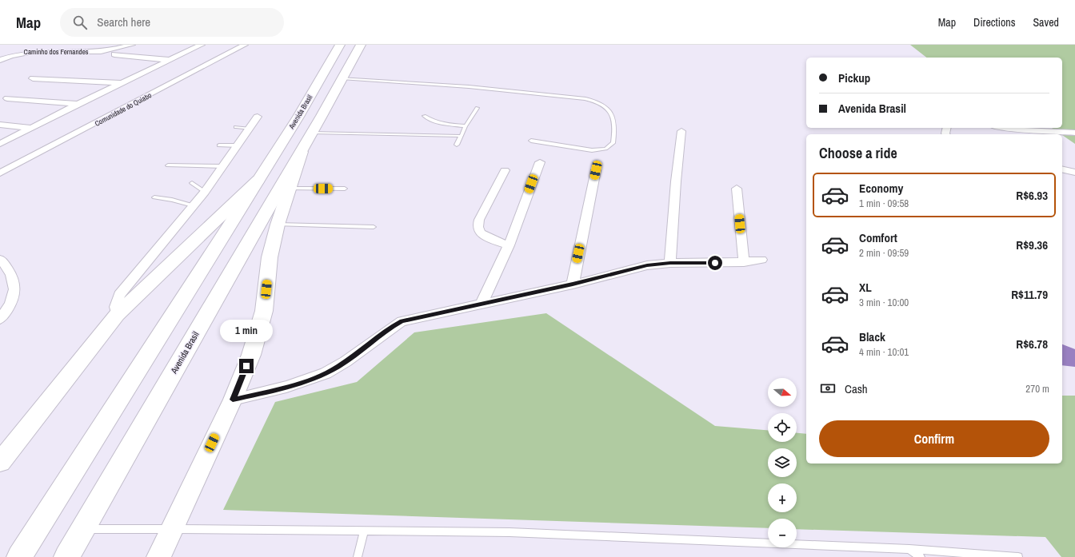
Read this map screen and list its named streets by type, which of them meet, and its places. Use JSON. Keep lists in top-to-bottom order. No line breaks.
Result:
{"streets":{"highway":["Avenida Brasil"],"street":["Caminho dos Fernandes","Comunidade do Quiabo"]},"north":"right","page":{"header":"Map","search":"Search here","nav":["Map","Directions","Saved"],"banner":["Pickup","Avenida Brasil"],"heading":"Choose a ride","list":[{"name":"Economy","note":"1 min · 09:58","value":"R$6.93"},{"name":"Comfort","note":"2 min · 09:59","value":"R$9.36"},{"name":"XL","note":"3 min · 10:00","value":"R$11.79"},{"name":"Black","note":"4 min · 10:01","value":"R$6.78"}],"bubble":"1 min","pay":["Cash","270 m"],"map_buttons":["+","−"],"buttons":"Confirm"}}
